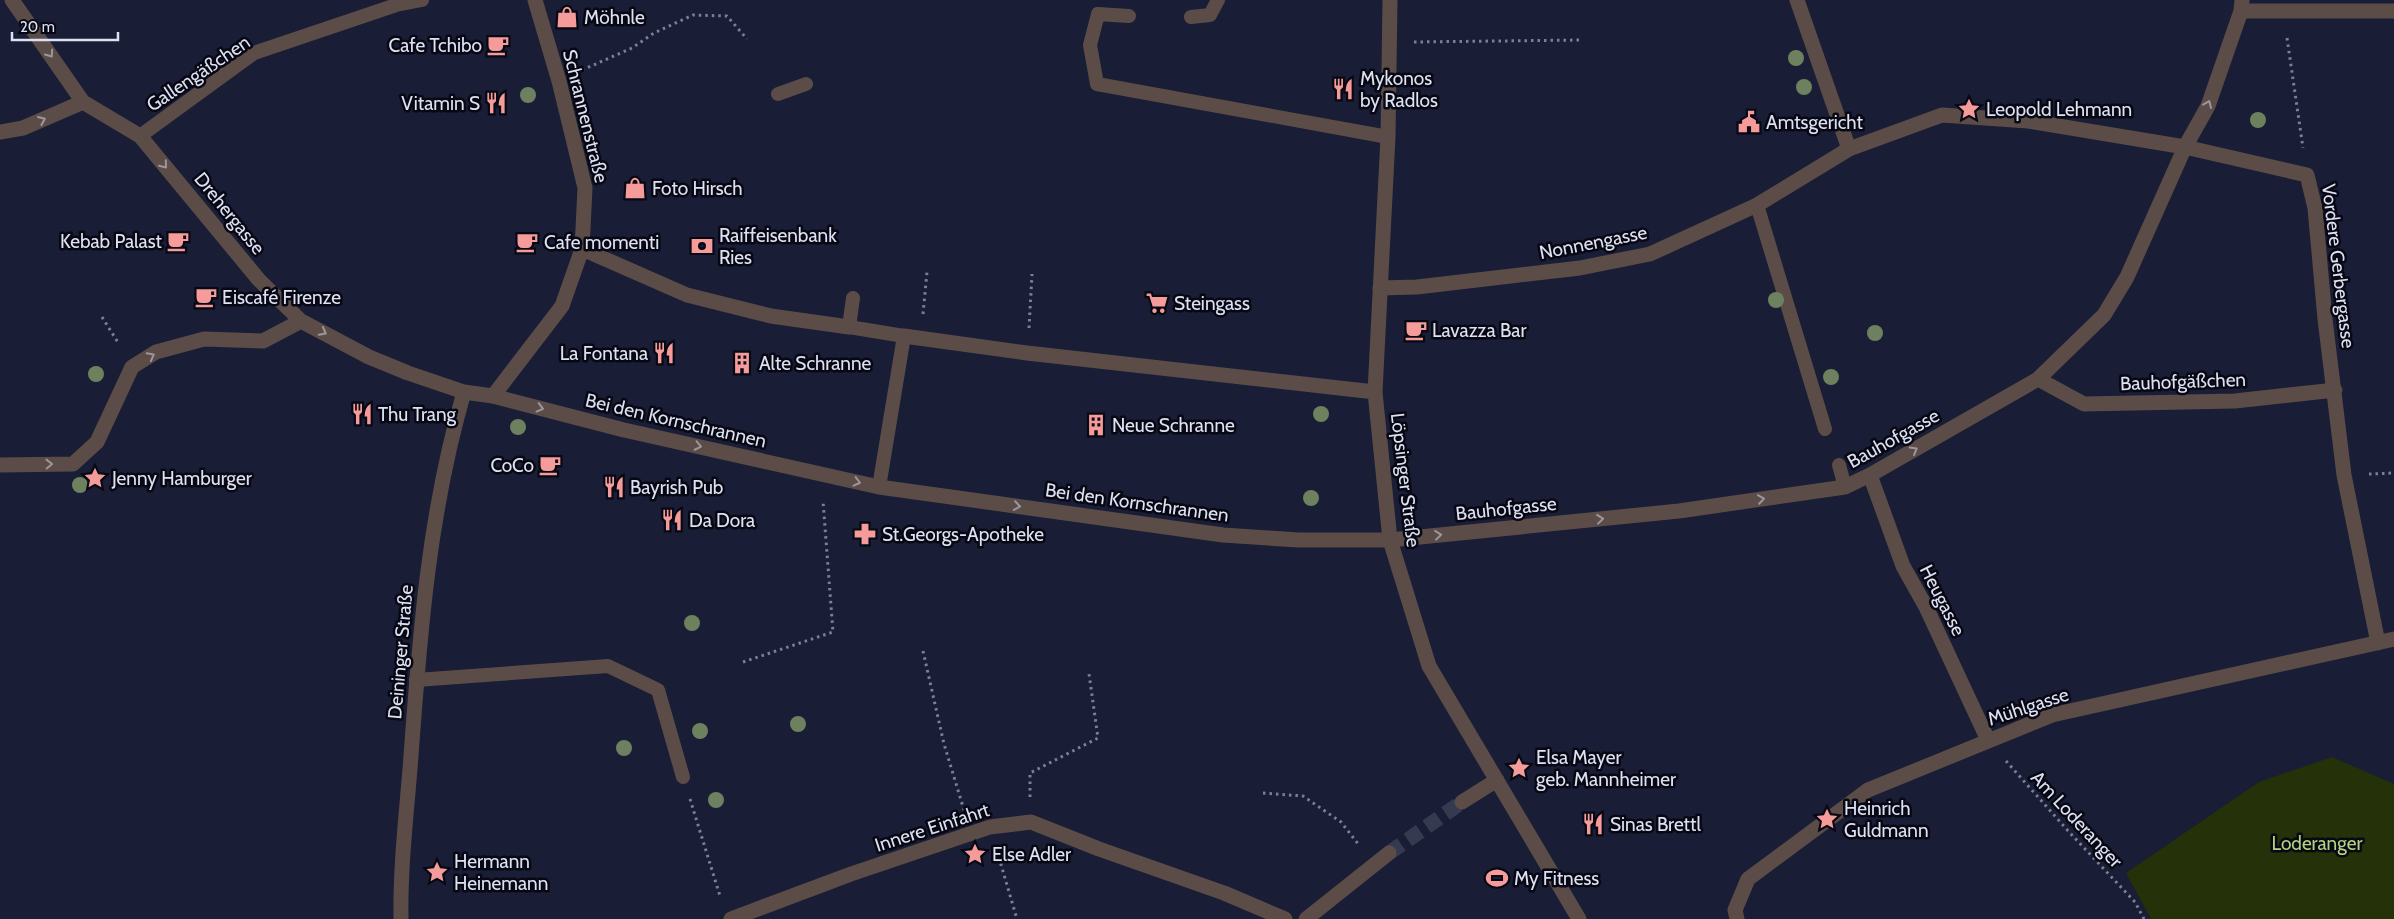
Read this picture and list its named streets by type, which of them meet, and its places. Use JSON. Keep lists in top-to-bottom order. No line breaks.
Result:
{"streets":{"street":["Schrannenstraße","Drehergasse","Nonnengasse","Vordere Gerbergasse","Bauhofgäßchen","Bei den Kornschrannen","Bauhofgasse","Löpsinger Straße","Heugasse","Deininger Straße","Mühlgasse","Innere Einfahrt"],"lane":["Gallengäßchen"],"path":["Am Loderanger"]},"crossings":[["Gallengäßchen","Drehergasse"],["Schrannenstraße","Bei den Kornschrannen"],["Drehergasse","Bei den Kornschrannen"],["Drehergasse","Deininger Straße"],["Nonnengasse","Vordere Gerbergasse"],["Nonnengasse","Löpsinger Straße"],["Vordere Gerbergasse","Bauhofgäßchen"],["Vordere Gerbergasse","Bauhofgasse"],["Vordere Gerbergasse","Mühlgasse"],["Bauhofgäßchen","Bauhofgasse"],["Bei den Kornschrannen","Bauhofgasse"],["Bei den Kornschrannen","Löpsinger Straße"],["Bei den Kornschrannen","Deininger Straße"],["Bauhofgasse","Löpsinger Straße"],["Bauhofgasse","Heugasse"],["Heugasse","Mühlgasse"],["Heugasse","Am Loderanger"],["Mühlgasse","Am Loderanger"]],"one_way":["Drehergasse","Bei den Kornschrannen","Bauhofgasse"],"parks":["Loderanger"],"places":{"shop":["Möhnle","Foto Hirsch"],"cafe":["Cafe Tchibo","Kebab Palast","Cafe momenti","Eiscafé Firenze","Lavazza Bar","CoCo"],"restaurant":["Mykonos by Radlos","Vitamin S","La Fontana","Thu Trang","Bayrish Pub","Da Dora","Sinas Brettl"],"place":["Leopold Lehmann","Jenny Hamburger","Elsa Mayer geb. Mannheimer","Heinrich Guldmann","Else Adler","Hermann Heinemann"],"public building":["Amtsgericht"],"bank":["Raiffeisenbank Ries"],"supermarket":["Steingass"],"building":["Alte Schranne","Neue Schranne"],"pharmacy":["St.Georgs-Apotheke"],"sports":["My Fitness"]},"scale_bar":"20 m"}
